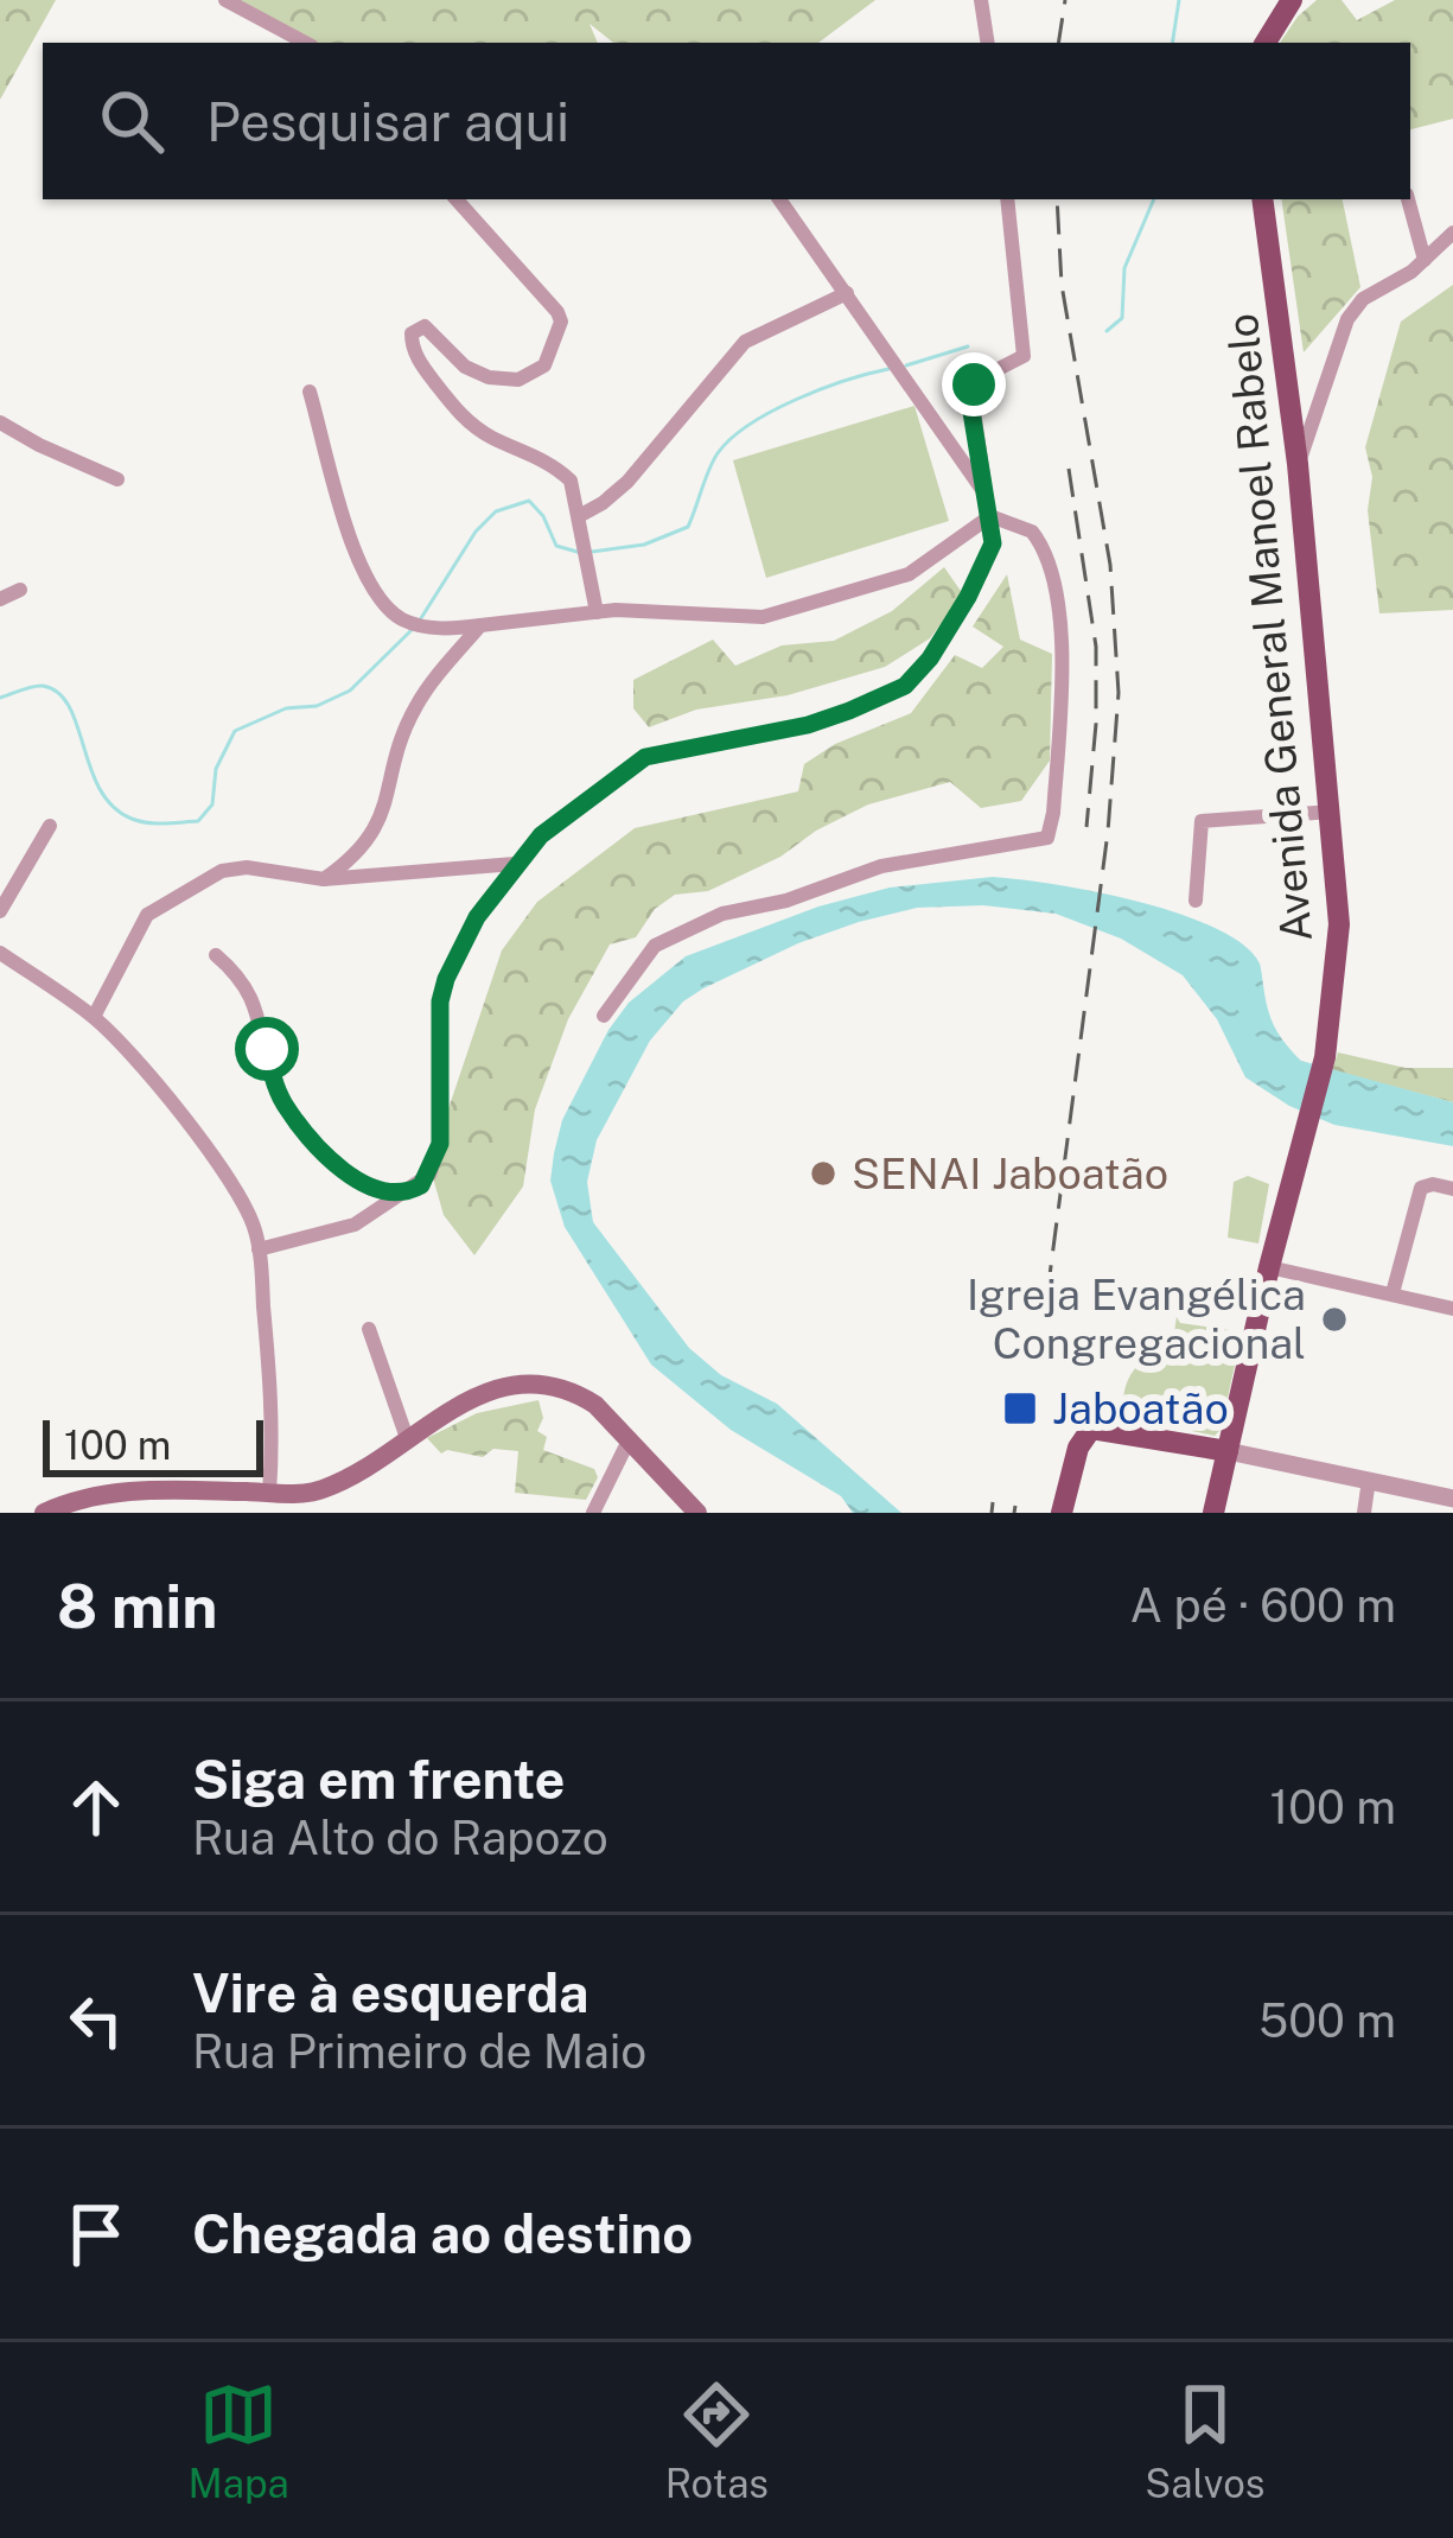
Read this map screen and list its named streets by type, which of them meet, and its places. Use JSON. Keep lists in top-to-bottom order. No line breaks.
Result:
{"streets":{"main road":["Avenida General Manoel Rabelo"]},"places":{"other":["SENAI Jaboatão","Igreja Evangélica Congregacional"],"transit":["Jaboatão"]},"scale_bar":"100 m","page":{"search":"Pesquisar aqui","scale":"100 m","heading":["8 min","A pé · 600 m"],"list":[["Siga em frente","Rua Alto do Rapozo","100 m"],["Vire à esquerda","Rua Primeiro de Maio","500 m"],"Chegada ao destino"],"nav":["Mapa","Rotas","Salvos"]}}
